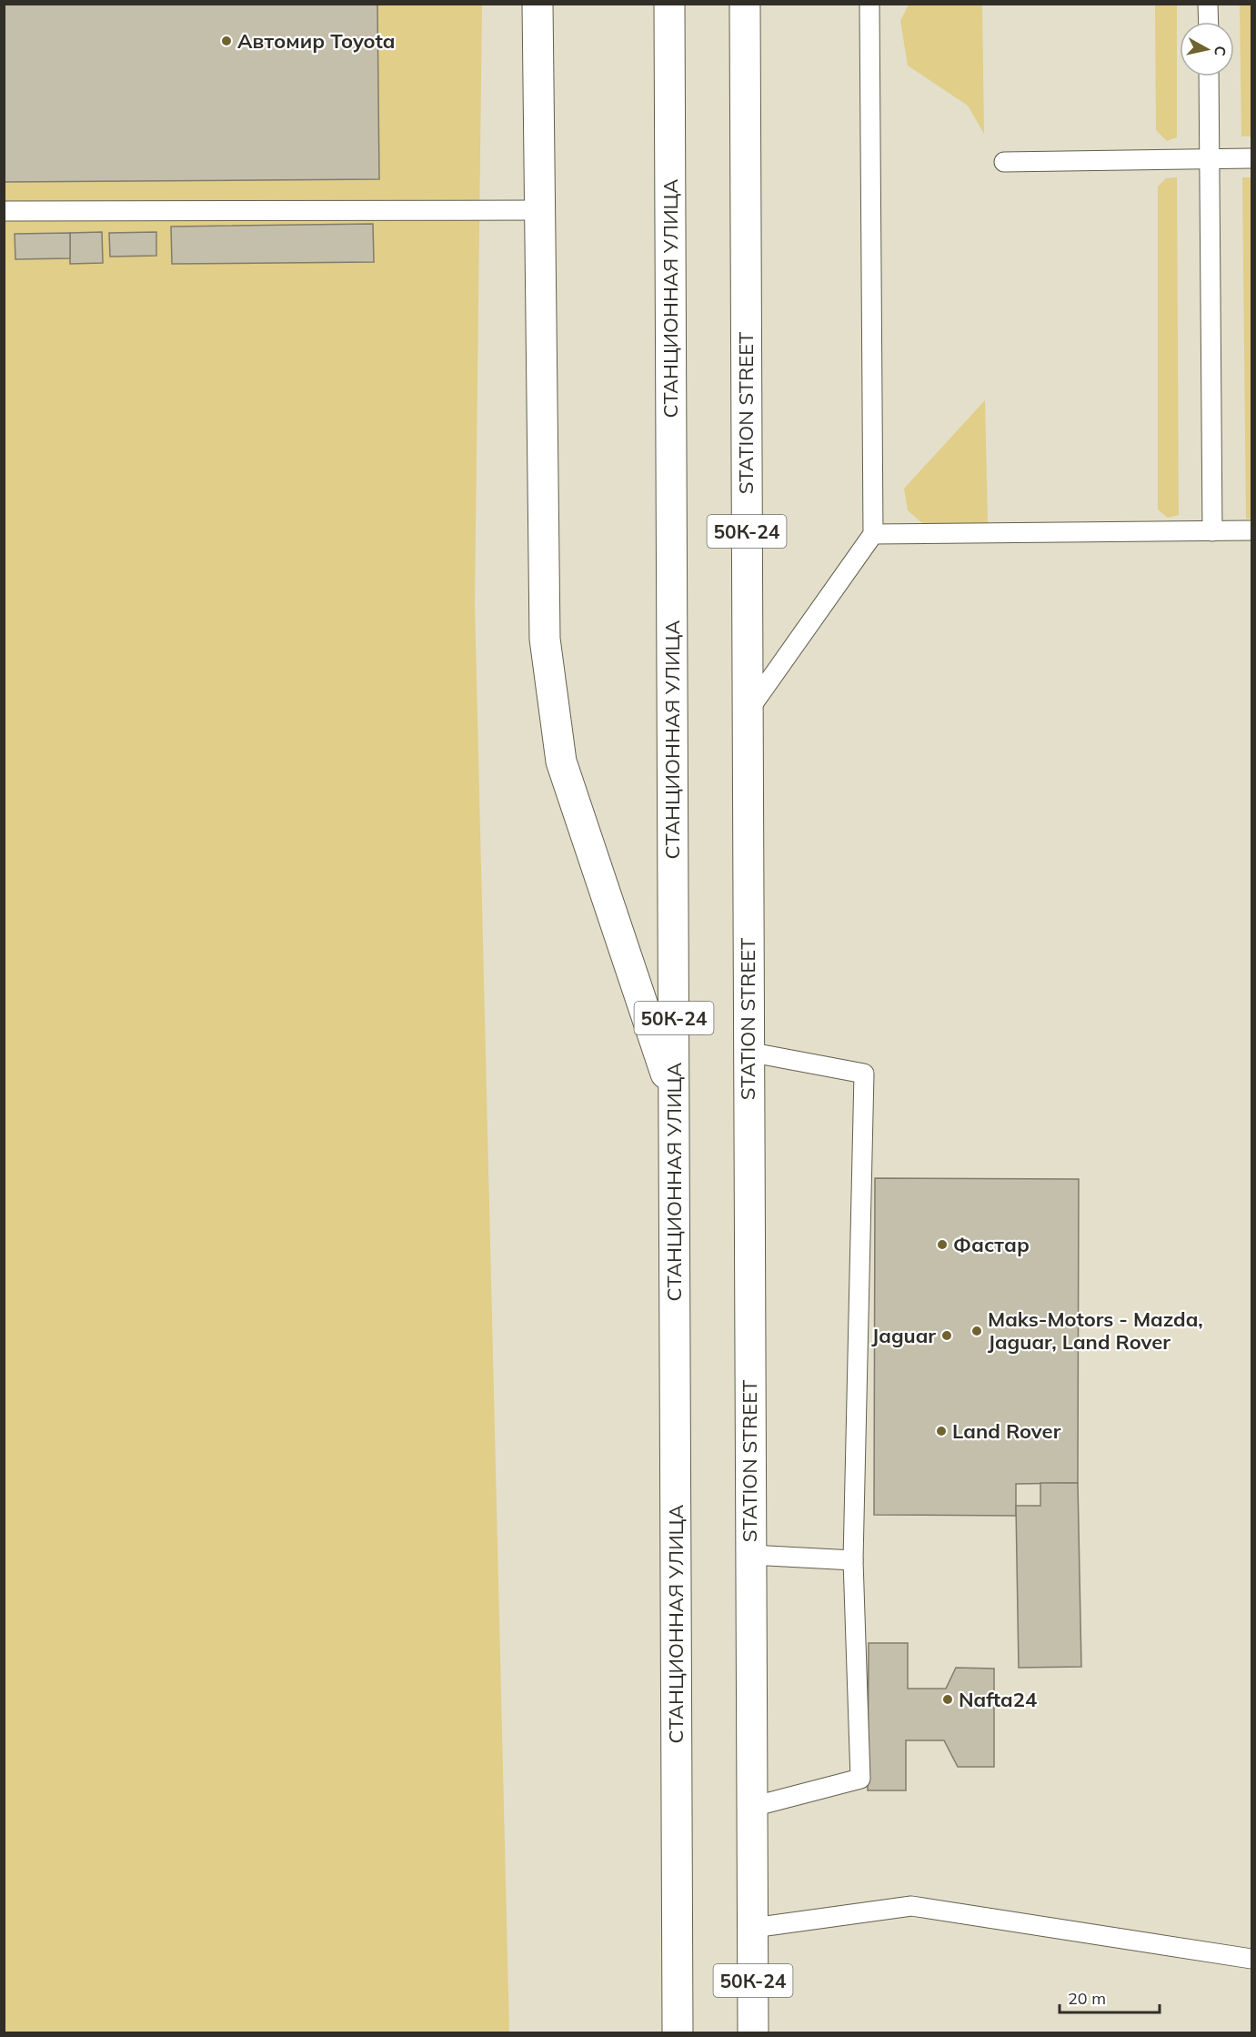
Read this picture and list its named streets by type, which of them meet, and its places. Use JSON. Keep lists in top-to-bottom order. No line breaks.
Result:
{"streets":{"main road":["СТАНЦИОННАЯ УЛИЦА","STATION STREET","50К-24"]},"places":["Автомир Toyota","Фастар","Maks-Motors - Mazda, Jaguar, Land Rover","Jaguar","Land Rover","Nafta24"],"scale_bar":"20 m","north":"right"}
